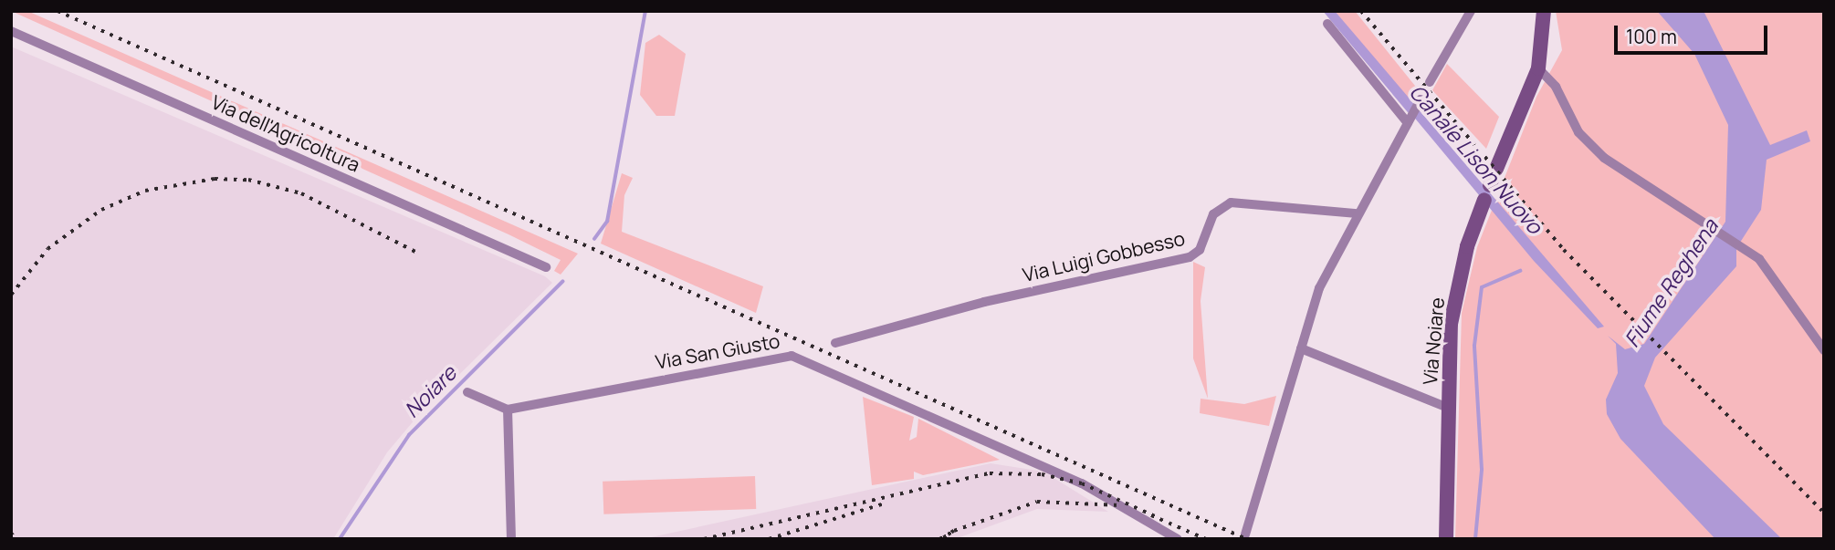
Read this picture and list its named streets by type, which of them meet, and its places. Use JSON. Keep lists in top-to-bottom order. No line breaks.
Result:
{"streets":{"street":["Via dell'Agricoltura","Via Luigi Gobbesso","Via Noiare","Via San Giusto"]},"water":["Canale Lison Nuovo","Fiume Reghena","Noiare"],"scale_bar":"100 m"}
